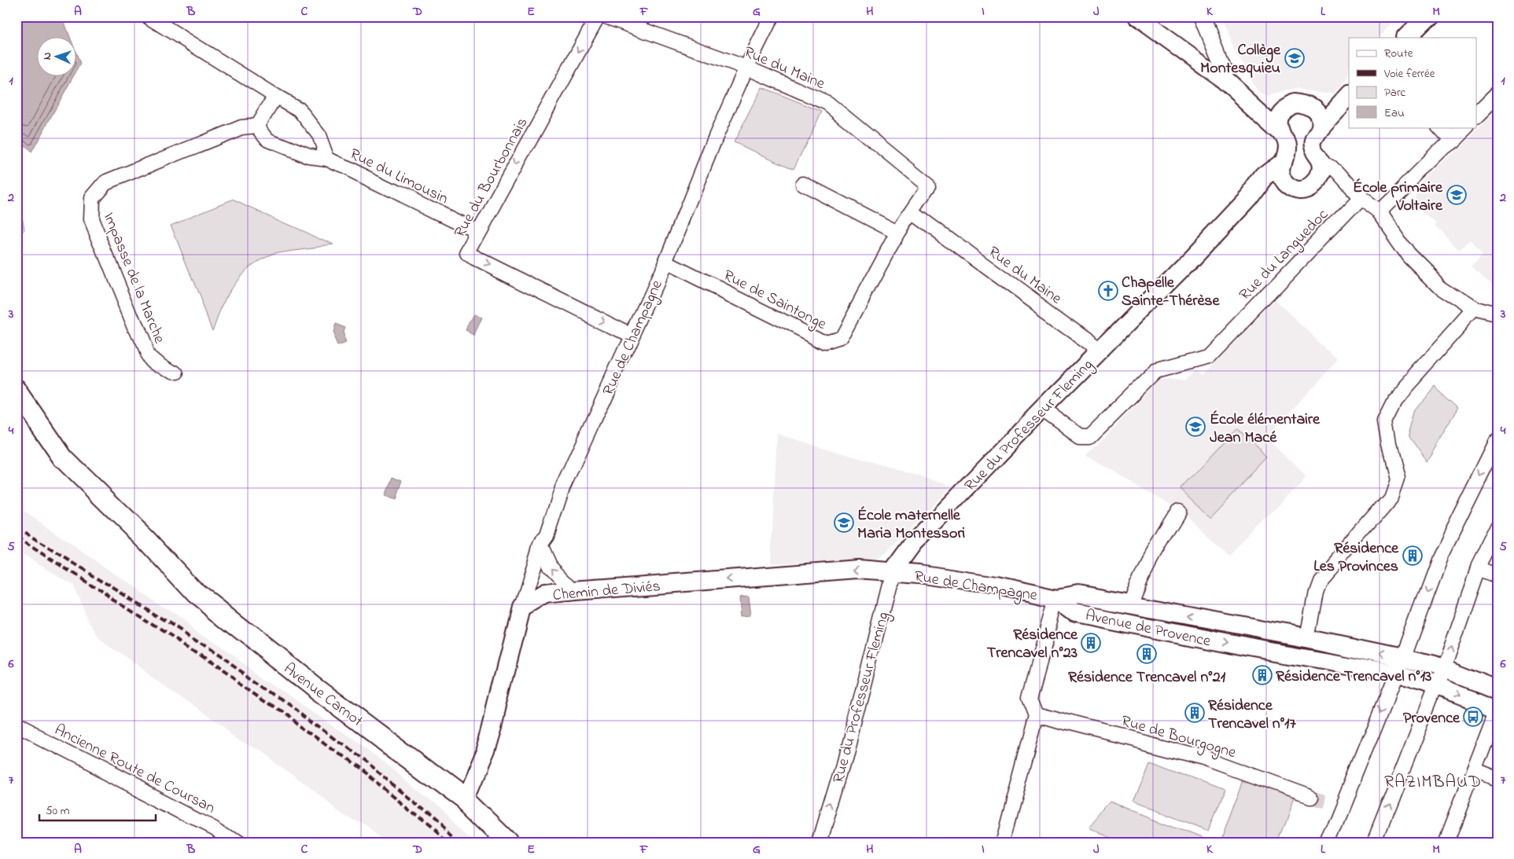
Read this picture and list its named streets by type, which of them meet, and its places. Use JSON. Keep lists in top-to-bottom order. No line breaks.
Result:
{"streets":{"main road":["Avenue Carnot"],"street":["Rue du Maine","Rue du Limousin","Rue du Bourbonnais","Rue du Languedoc","Impasse de la Marche","Rue de Saintonge","Rue de Champagne","Rue du Professeur Fleming","Chemin de Diviés","Avenue de Provence","Rue de Bourgogne","Ancienne Route de Coursan"]},"crossings":[["Rue du Maine","Rue de Saintonge"],["Rue du Maine","Rue de Champagne"],["Rue du Maine","Rue du Professeur Fleming"],["Rue du Limousin","Rue du Bourbonnais"],["Rue du Limousin","Impasse de la Marche"],["Rue du Bourbonnais","Rue de Champagne"],["Rue du Languedoc","Rue du Professeur Fleming"],["Rue de Saintonge","Rue de Champagne"],["Rue de Champagne","Rue du Professeur Fleming"],["Rue de Champagne","Chemin de Diviés"],["Rue de Champagne","Avenue de Provence"],["Rue du Professeur Fleming","Chemin de Diviés"]],"one_way":["Chemin de Diviés"],"districts":["RAZIMBAUD"],"places":{"school or university":["Collège Montesquieu","École primaire Voltaire","École élémentaire Jean Macé","École maternelle Maria Montessori"],"church":["Chapelle Sainte-Thérèse"],"building":["Résidence Les Provinces","Résidence Trencavel n°23","Résidence Trencavel n°21","Résidence Trencavel n°13","Résidence Trencavel n°17"],"bus stop":["Provence"]},"legend":["Route","Voie ferrée","Parc","Eau"],"scale_bar":"50 m","north":"left","grid":{"columns":["A","B","C","D","E","F","G","H","I","J","K","L","M"],"rows":["1","2","3","4","5","6","7"]}}
